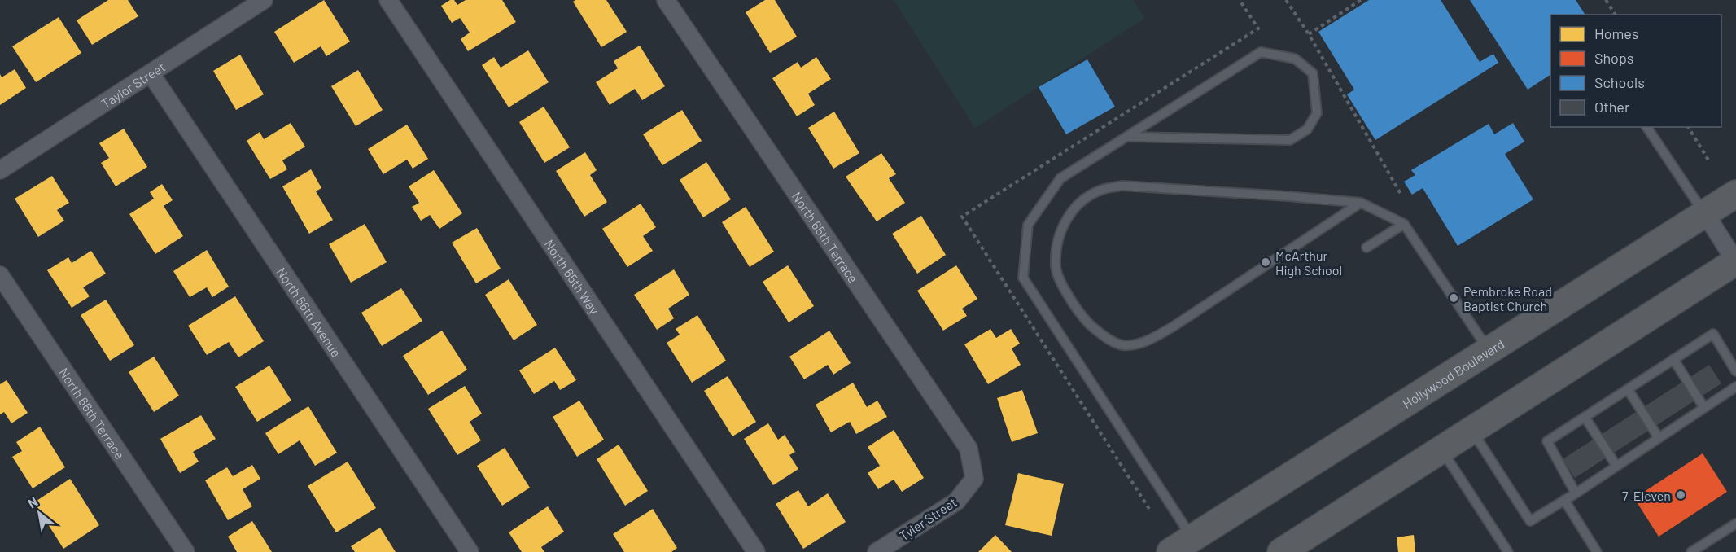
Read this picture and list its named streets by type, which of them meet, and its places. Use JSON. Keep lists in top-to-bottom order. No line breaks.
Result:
{"streets":{"highway":["Hollywood Boulevard"],"street":["Taylor Street","North 65th Terrace","North 65th Way","North 66th Avenue","North 66th Terrace","Tyler Street"]},"crossings":[["Taylor Street","North 66th Avenue"],["North 65th Terrace","Tyler Street"]],"places":["McArthur High School","Pembroke Road Baptist Church","7-Eleven"],"legend":["Homes","Shops","Schools","Other"],"north":"top left"}
